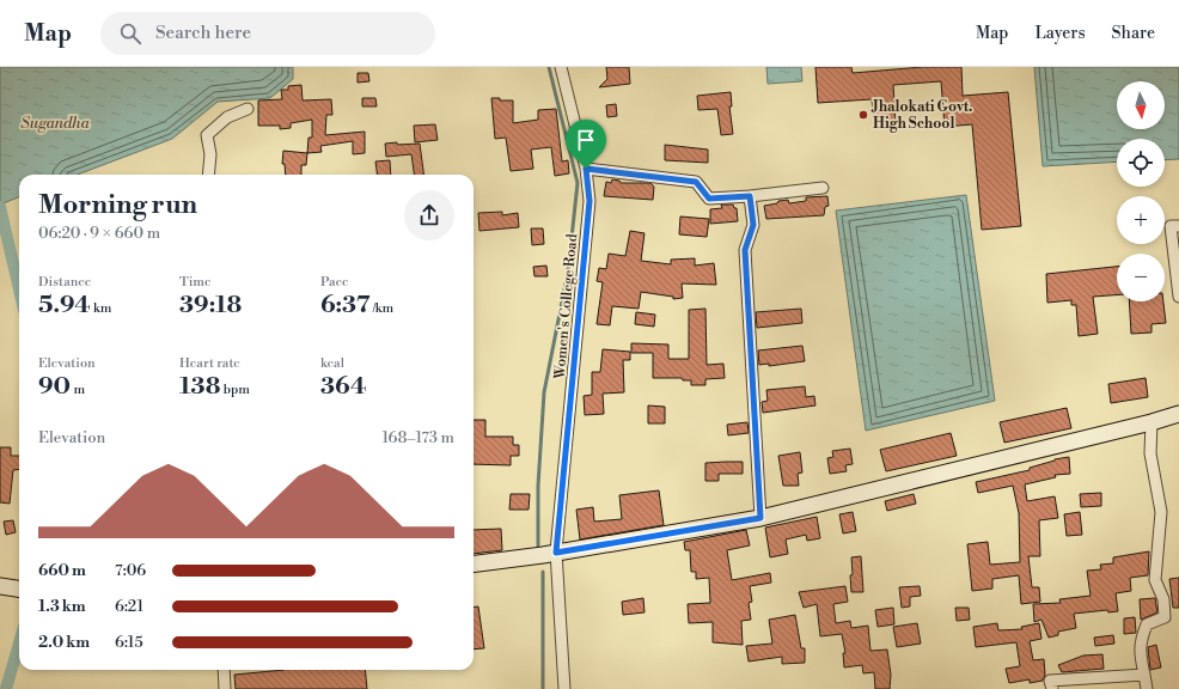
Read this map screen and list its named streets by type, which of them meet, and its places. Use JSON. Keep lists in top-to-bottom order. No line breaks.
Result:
{"streets":{"street":["Women's College Road"]},"water":["Sugandha"],"places":["Jhalokati Govt. High School"],"north":"bottom","page":{"header":"Map","search":"Search here","nav":["Map","Layers","Share"],"map_buttons":["+","−"],"heading":["Morning run","06:20 · 9 × 660 m"],"stats":[["Distance","5.94 km"],["Time","39:18"],["Pace","6:37 /km"],["Elevation","90 m"],["Heart rate","138 bpm"],["kcal","364"]],"chart":["Elevation","168–173 m"],"list":[{"name":"660 m","note":"7:06"},{"name":"1.3 km","note":"6:21"},{"name":"2.0 km","note":"6:15"}]}}
